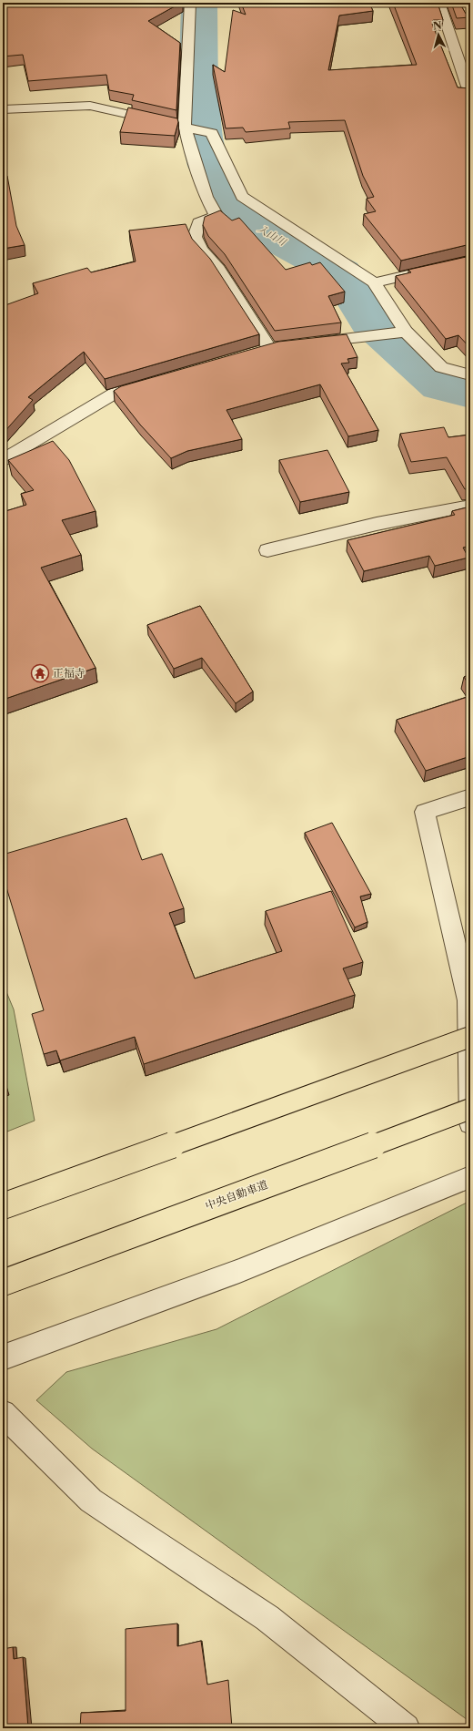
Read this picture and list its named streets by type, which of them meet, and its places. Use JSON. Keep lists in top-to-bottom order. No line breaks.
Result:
{"streets":{"highway":["中央自動車道"]},"water":["入山川"],"places":{"temple":["正福寺"]},"north":"top"}
